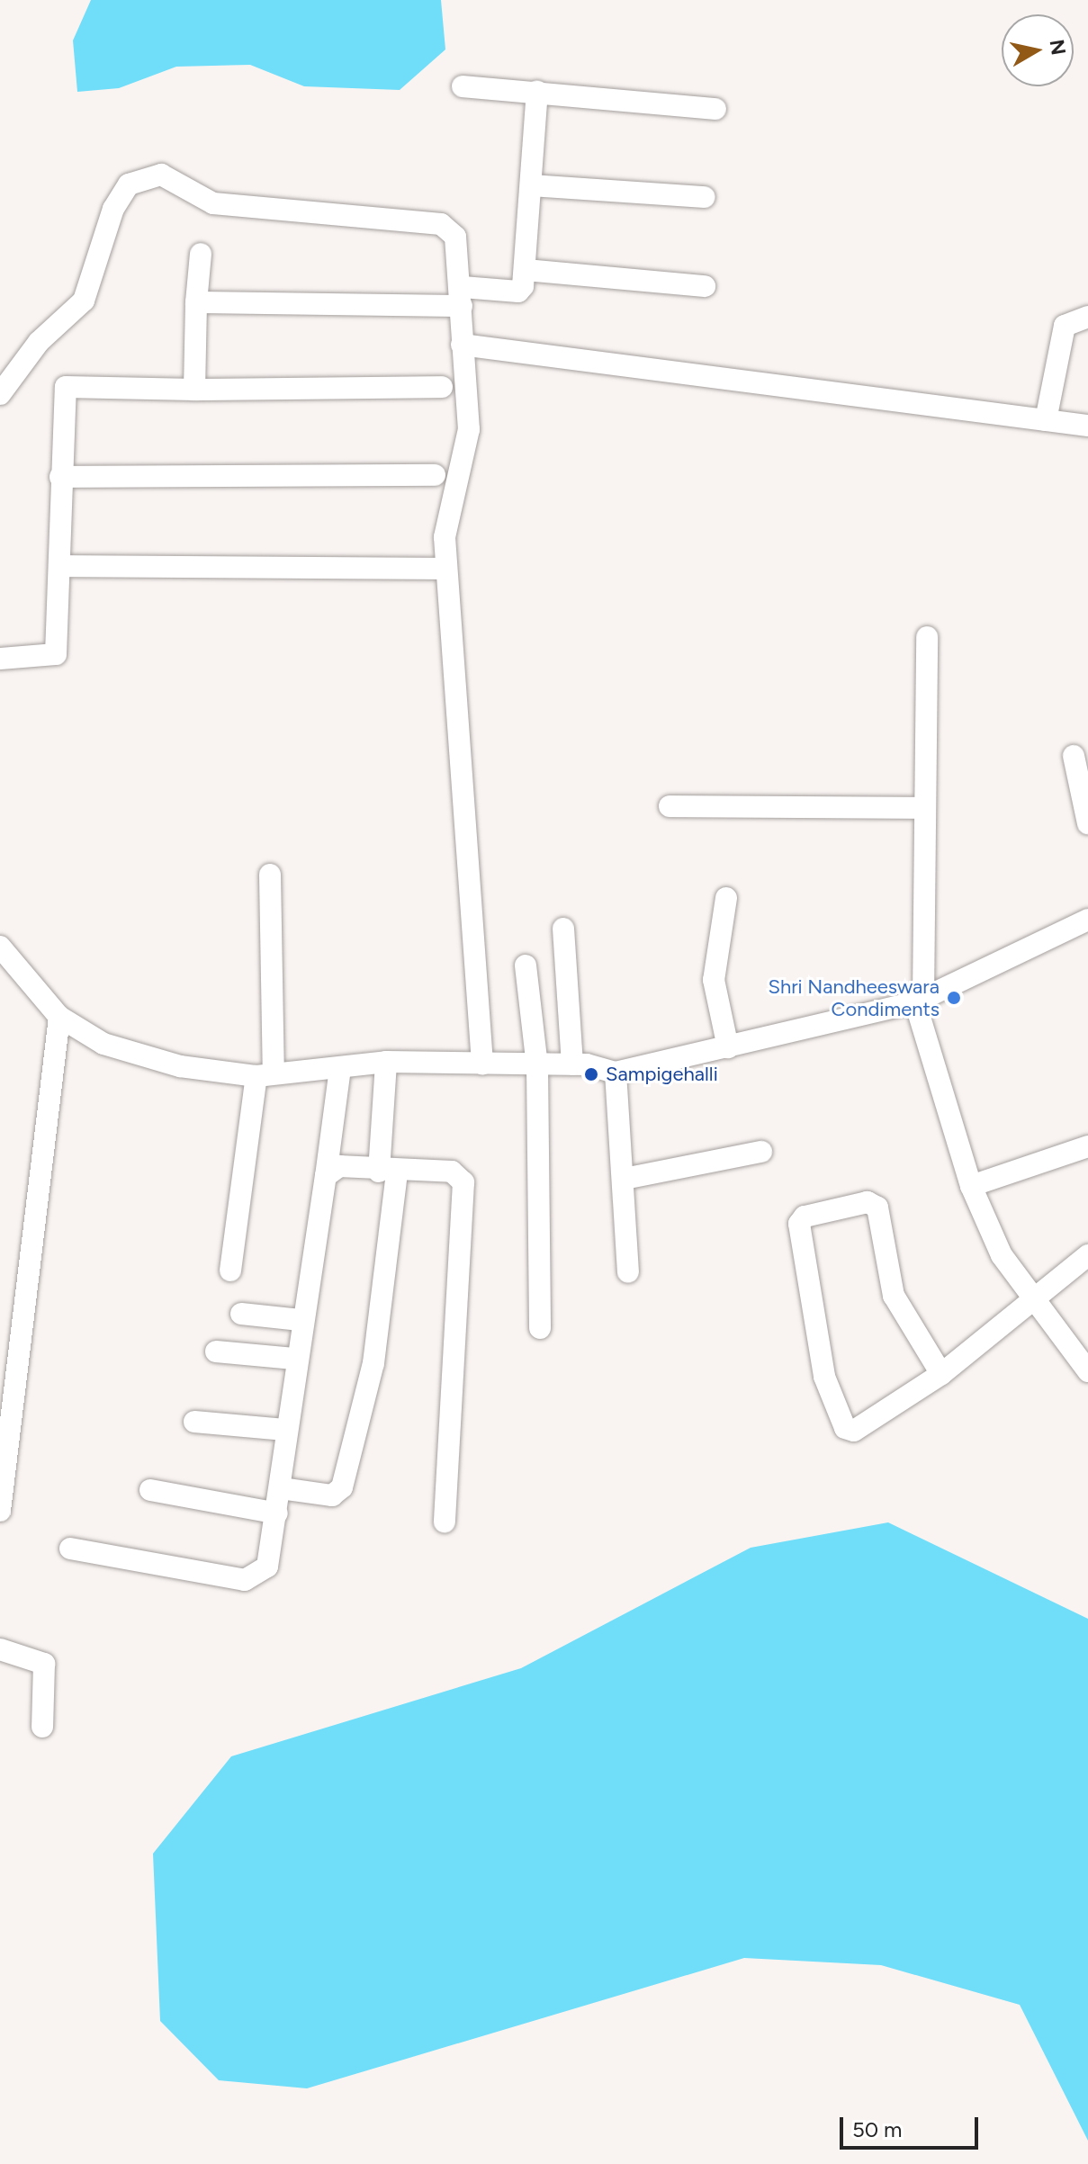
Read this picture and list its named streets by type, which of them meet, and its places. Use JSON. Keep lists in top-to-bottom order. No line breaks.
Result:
{"places":["Shri Nandheeswara Condiments","Sampigehalli"],"scale_bar":"50 m","north":"right"}
